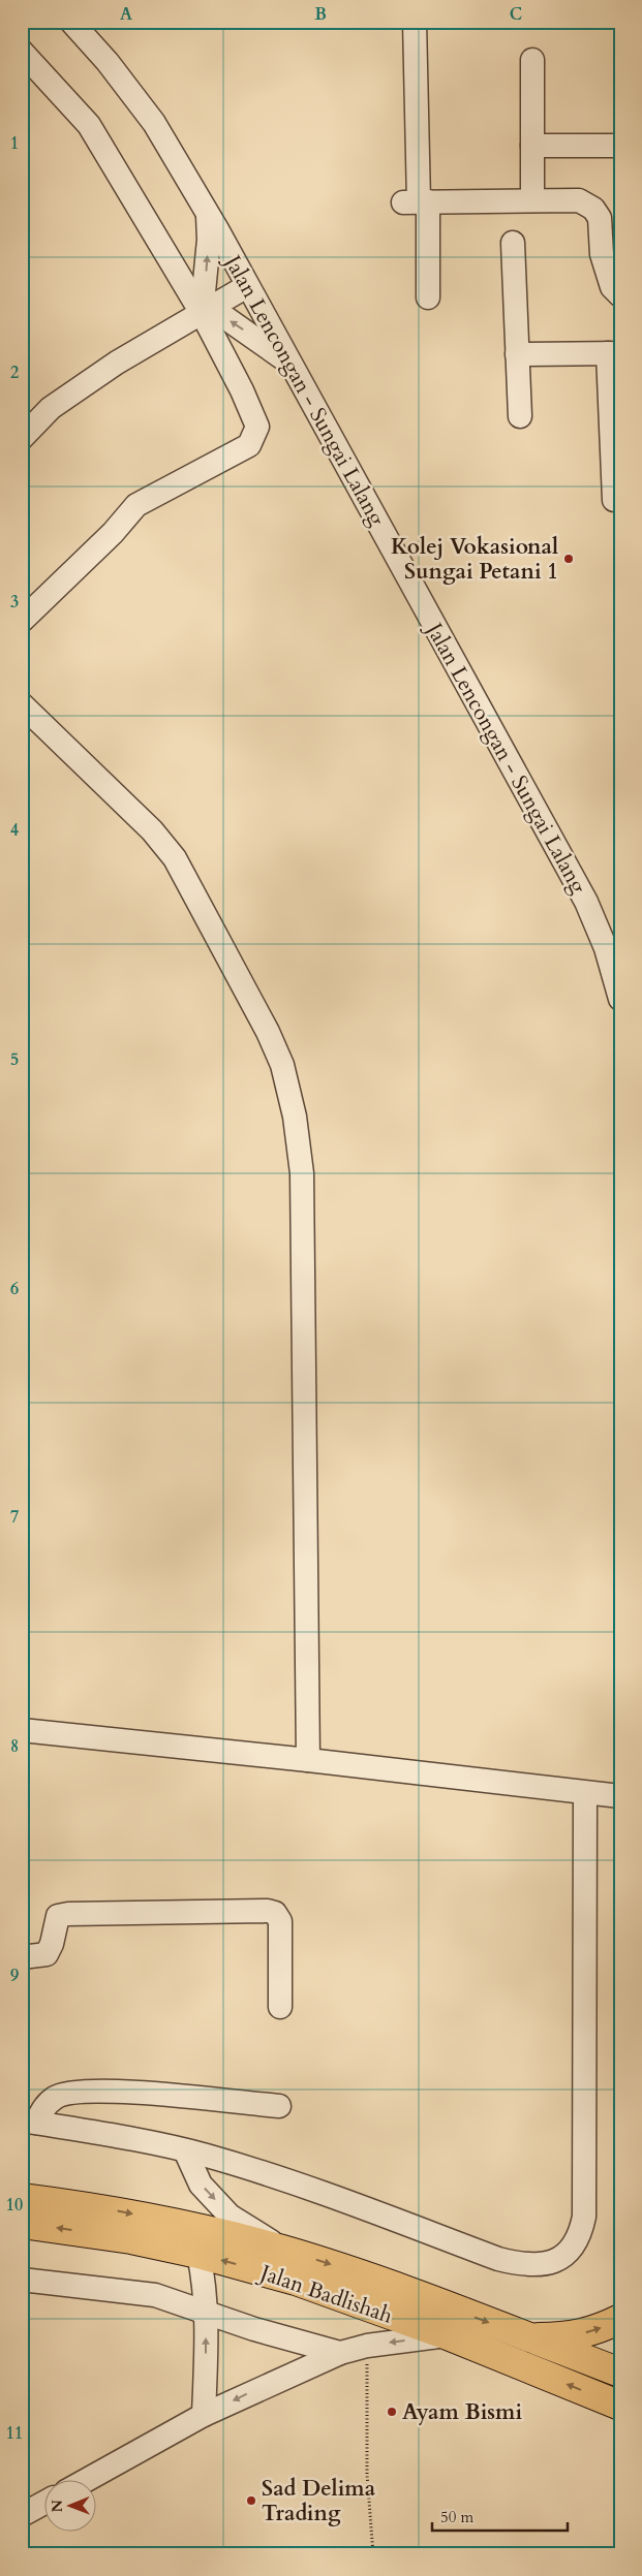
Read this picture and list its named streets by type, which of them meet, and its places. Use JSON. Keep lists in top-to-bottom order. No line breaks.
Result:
{"streets":{"main road":["Jalan Badlishah"],"street":["Jalan Lencongan - Sungai Lalang"]},"places":["Kolej Vokasional Sungai Petani 1","Ayam Bismi","Sad Delima Trading"],"scale_bar":"50 m","north":"left","grid":{"columns":["A","B","C"],"rows":["1","2","3","4","5","6","7","8","9","10","11"]}}
